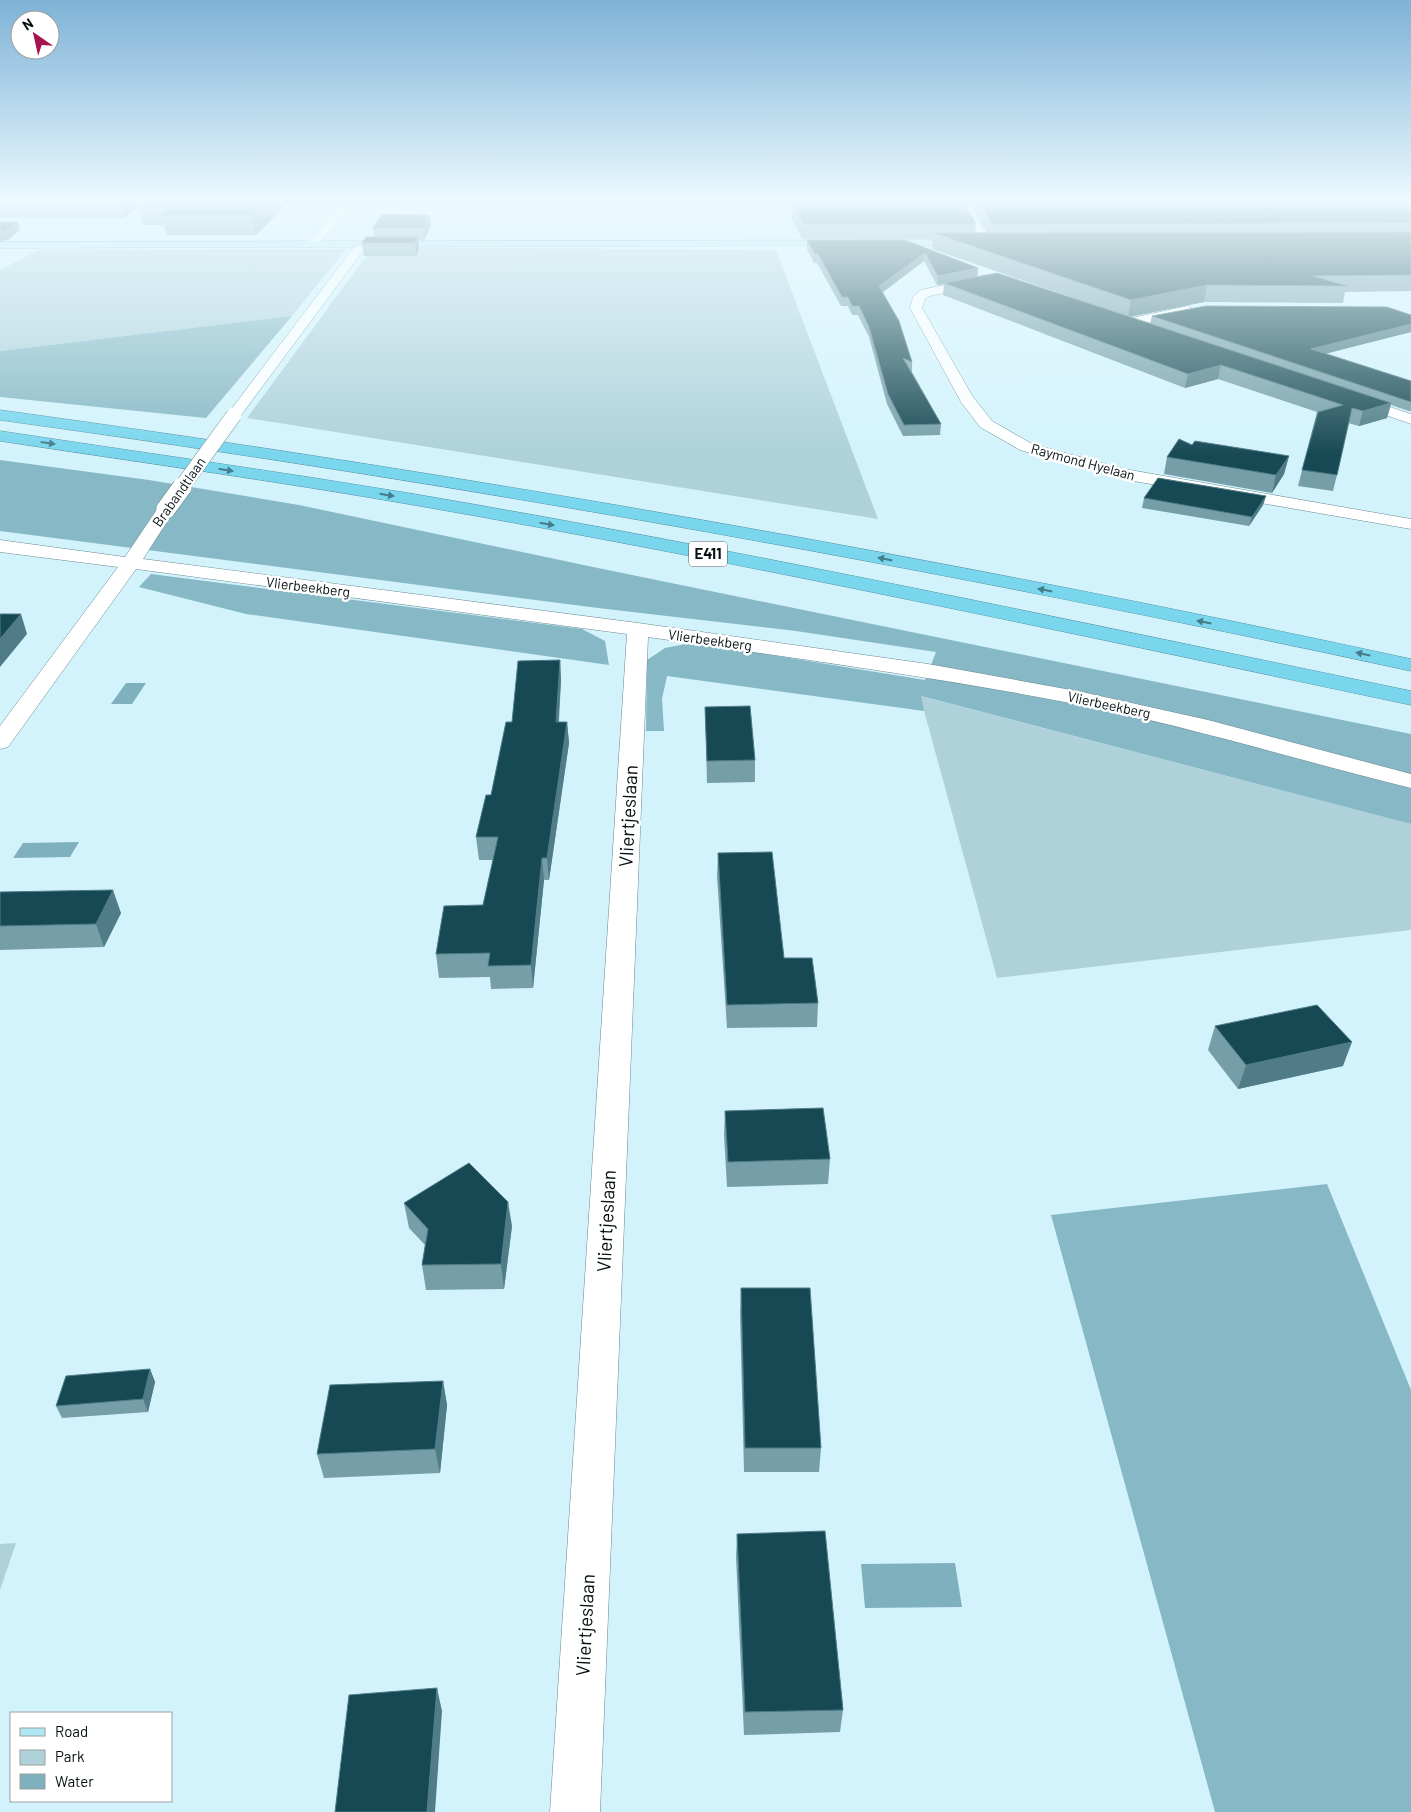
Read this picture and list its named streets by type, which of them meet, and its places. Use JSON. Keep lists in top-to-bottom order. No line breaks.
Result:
{"streets":{"highway":["E411"],"street":["Raymond Hyelaan","Brabandtlaan","Vlierbeekberg","Vliertjeslaan"]},"crossings":[["Brabandtlaan","Vlierbeekberg"],["Vlierbeekberg","Vliertjeslaan"]],"legend":["Road","Park","Water"],"north":"top left"}
